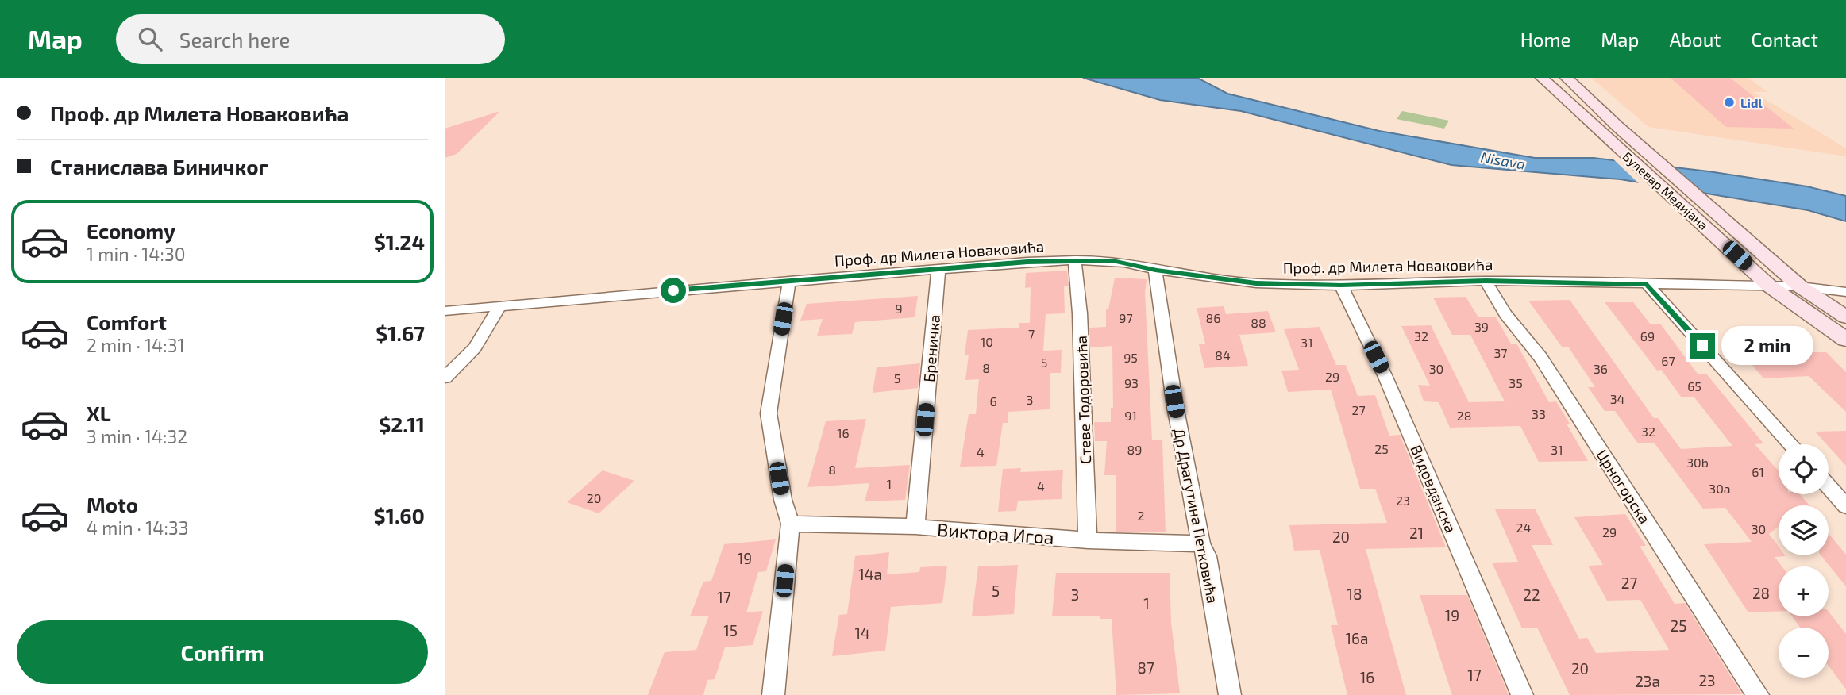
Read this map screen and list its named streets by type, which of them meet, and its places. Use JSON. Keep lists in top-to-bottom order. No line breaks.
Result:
{"streets":{"main road":["Булевар Медијана"],"street":["Проф. др Милета Новаковића","Бреничка","Стеве Тодоровића","Црногорска","Видовданска","Др Драгутина Петковића","Виктора Игоа"]},"crossings":[["Булевар Медијана","Проф. др Милета Новаковића"],["Проф. др Милета Новаковића","Бреничка"],["Проф. др Милета Новаковића","Стеве Тодоровића"],["Проф. др Милета Новаковића","Црногорска"],["Проф. др Милета Новаковића","Видовданска"],["Проф. др Милета Новаковића","Др Драгутина Петковића"],["Бреничка","Виктора Игоа"],["Стеве Тодоровића","Виктора Игоа"],["Др Драгутина Петковића","Виктора Игоа"]],"water":["Nisava"],"places":["Lidl"],"house_numbers":["9","97","86","88","39","7","32","69","10","31","37","84","95","67","5","8","30","36","29","5","93","35","65","34","3","6","27","33","91","28","32","16","25","89","31","4","30b","8","61","1","4","30a","20","23","2","24","30","29","21","20","19","14a","27","5","28","18","3","22","17","1","19","25","15","14","16a","87","20","17","16","23","23a"],"page":{"header":"Map","search":"Search here","nav":["Home","Map","About","Contact"],"banner":["Проф. др Милета Новаковића","Станислава Биничког"],"list":[{"name":"Economy","note":"1 min · 14:30","value":"$1.24"},{"name":"Comfort","note":"2 min · 14:31","value":"$1.67"},{"name":"XL","note":"3 min · 14:32","value":"$2.11"},{"name":"Moto","note":"4 min · 14:33","value":"$1.60"}],"bubble":"2 min","map_buttons":["+","−"],"buttons":"Confirm"}}
